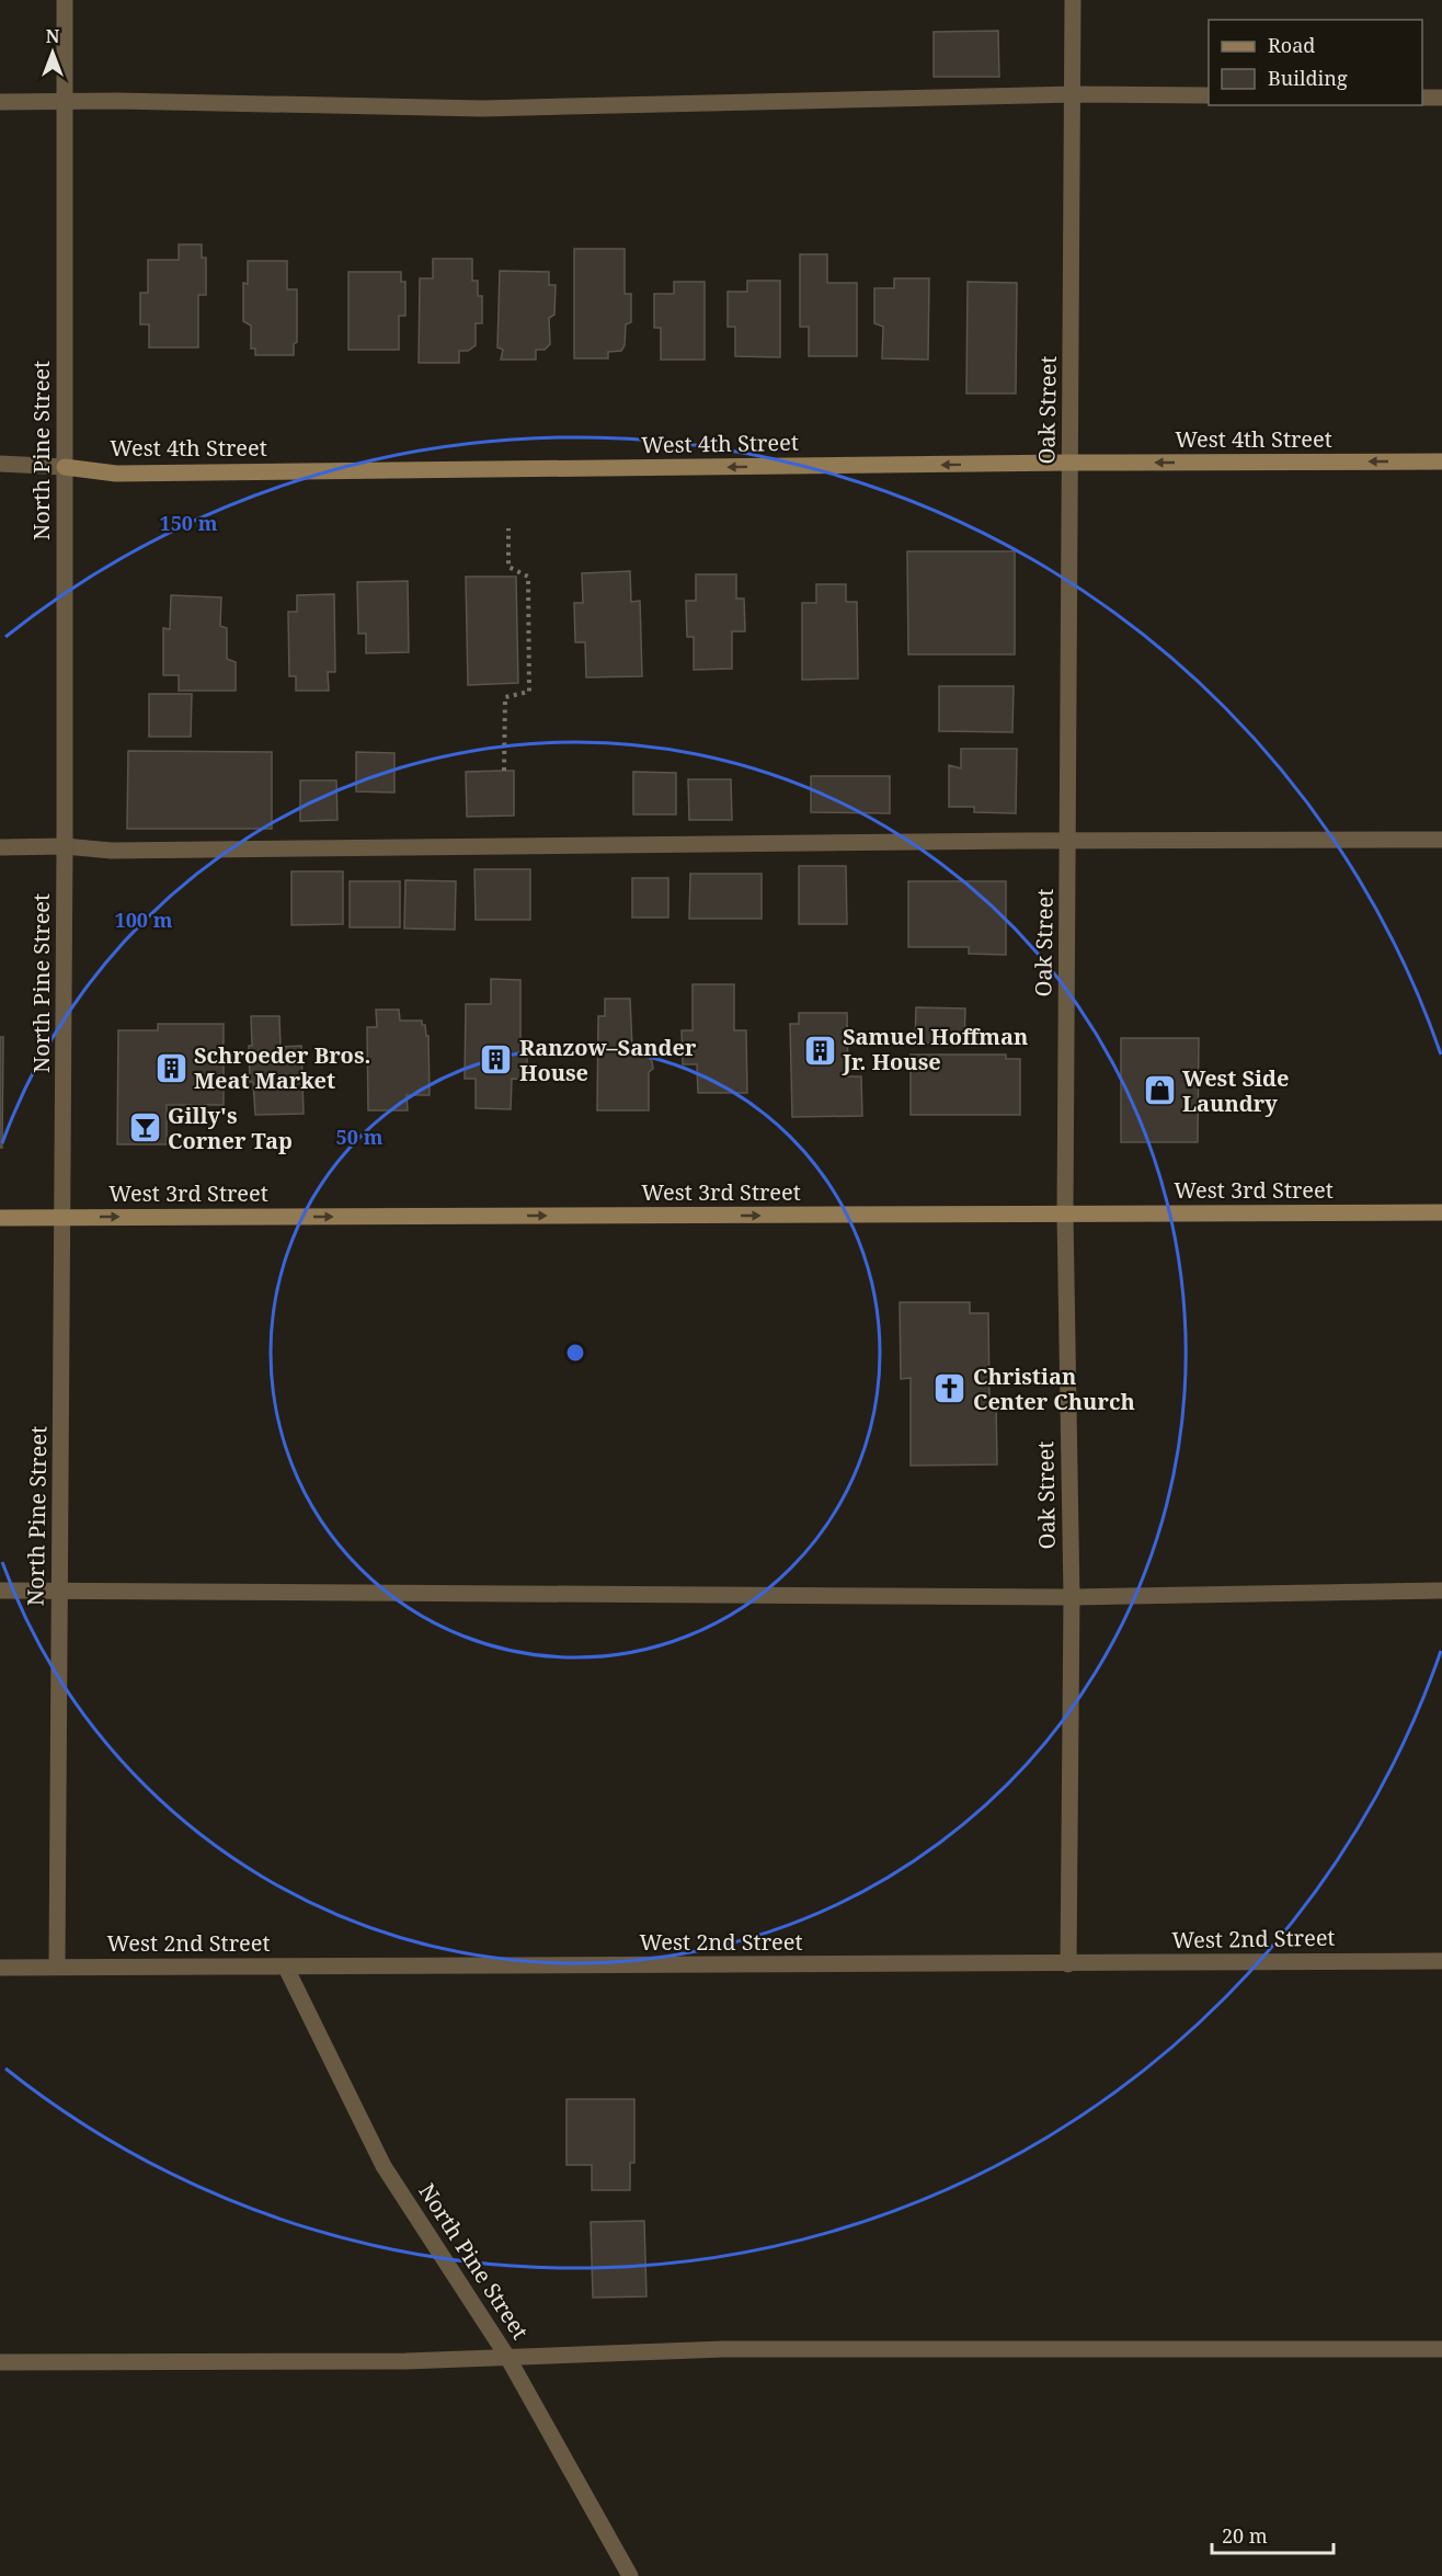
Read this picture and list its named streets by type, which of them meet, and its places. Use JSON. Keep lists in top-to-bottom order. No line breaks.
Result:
{"streets":{"main road":["West 4th Street","West 3rd Street"],"street":["Oak Street","North Pine Street","West 2nd Street"]},"crossings":[["Oak Street","West 4th Street"],["Oak Street","West 3rd Street"],["Oak Street","West 2nd Street"],["West 4th Street","North Pine Street"],["North Pine Street","West 3rd Street"],["North Pine Street","West 2nd Street"]],"one_way":["West 4th Street","West 3rd Street"],"places":{"building":["Samuel Hoffman Jr. House","Ranzow–Sander House","Schroeder Bros. Meat Market"],"shop":["West Side Laundry"],"bar":["Gilly's Corner Tap"],"church":["Christian Center Church"]},"legend":["Road","Building"],"scale_bar":"20 m","north":"top","rings":["150 m","100 m","50 m"]}
